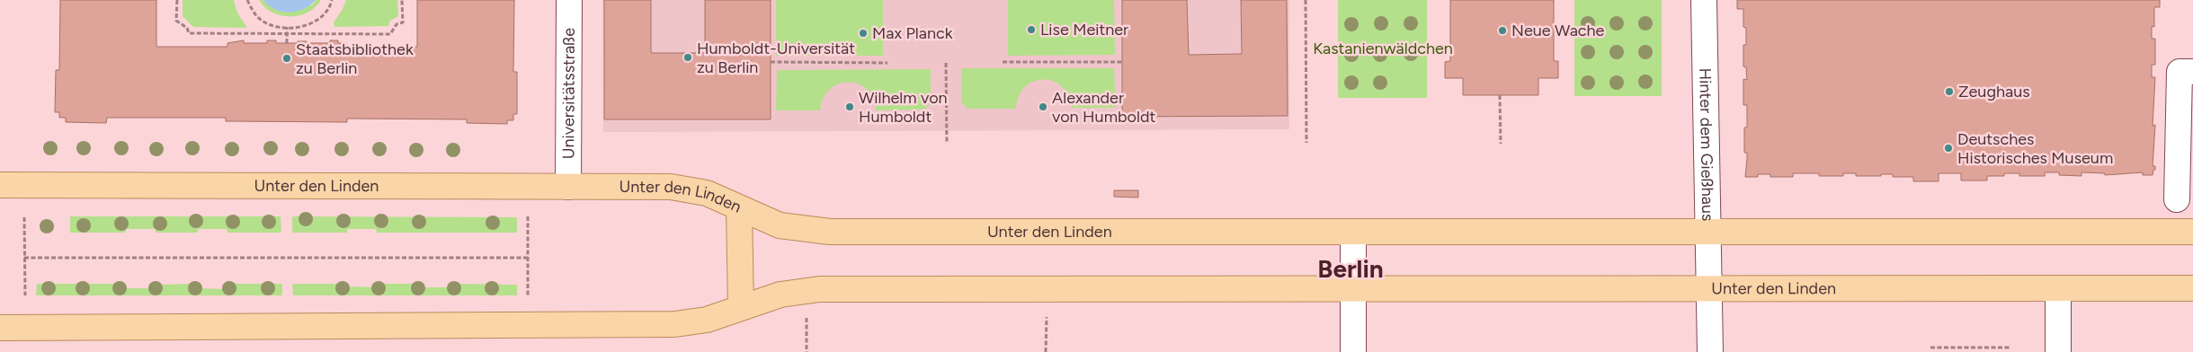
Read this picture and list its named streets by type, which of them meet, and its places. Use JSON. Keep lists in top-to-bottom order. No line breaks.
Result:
{"streets":{"main road":["Unter den Linden"],"street":["Universitätsstraße","Hinter dem Gießhaus"]},"crossings":[["Universitätsstraße","Unter den Linden"],["Hinter dem Gießhaus","Unter den Linden"]],"districts":["Berlin"],"parks":["Kastanienwäldchen"],"places":["Lise Meitner","Neue Wache","Max Planck","Humboldt-Universität zu Berlin","Staatsbibliothek zu Berlin","Zeughaus","Wilhelm von Humboldt","Alexander von Humboldt","Deutsches Historisches Museum"]}
